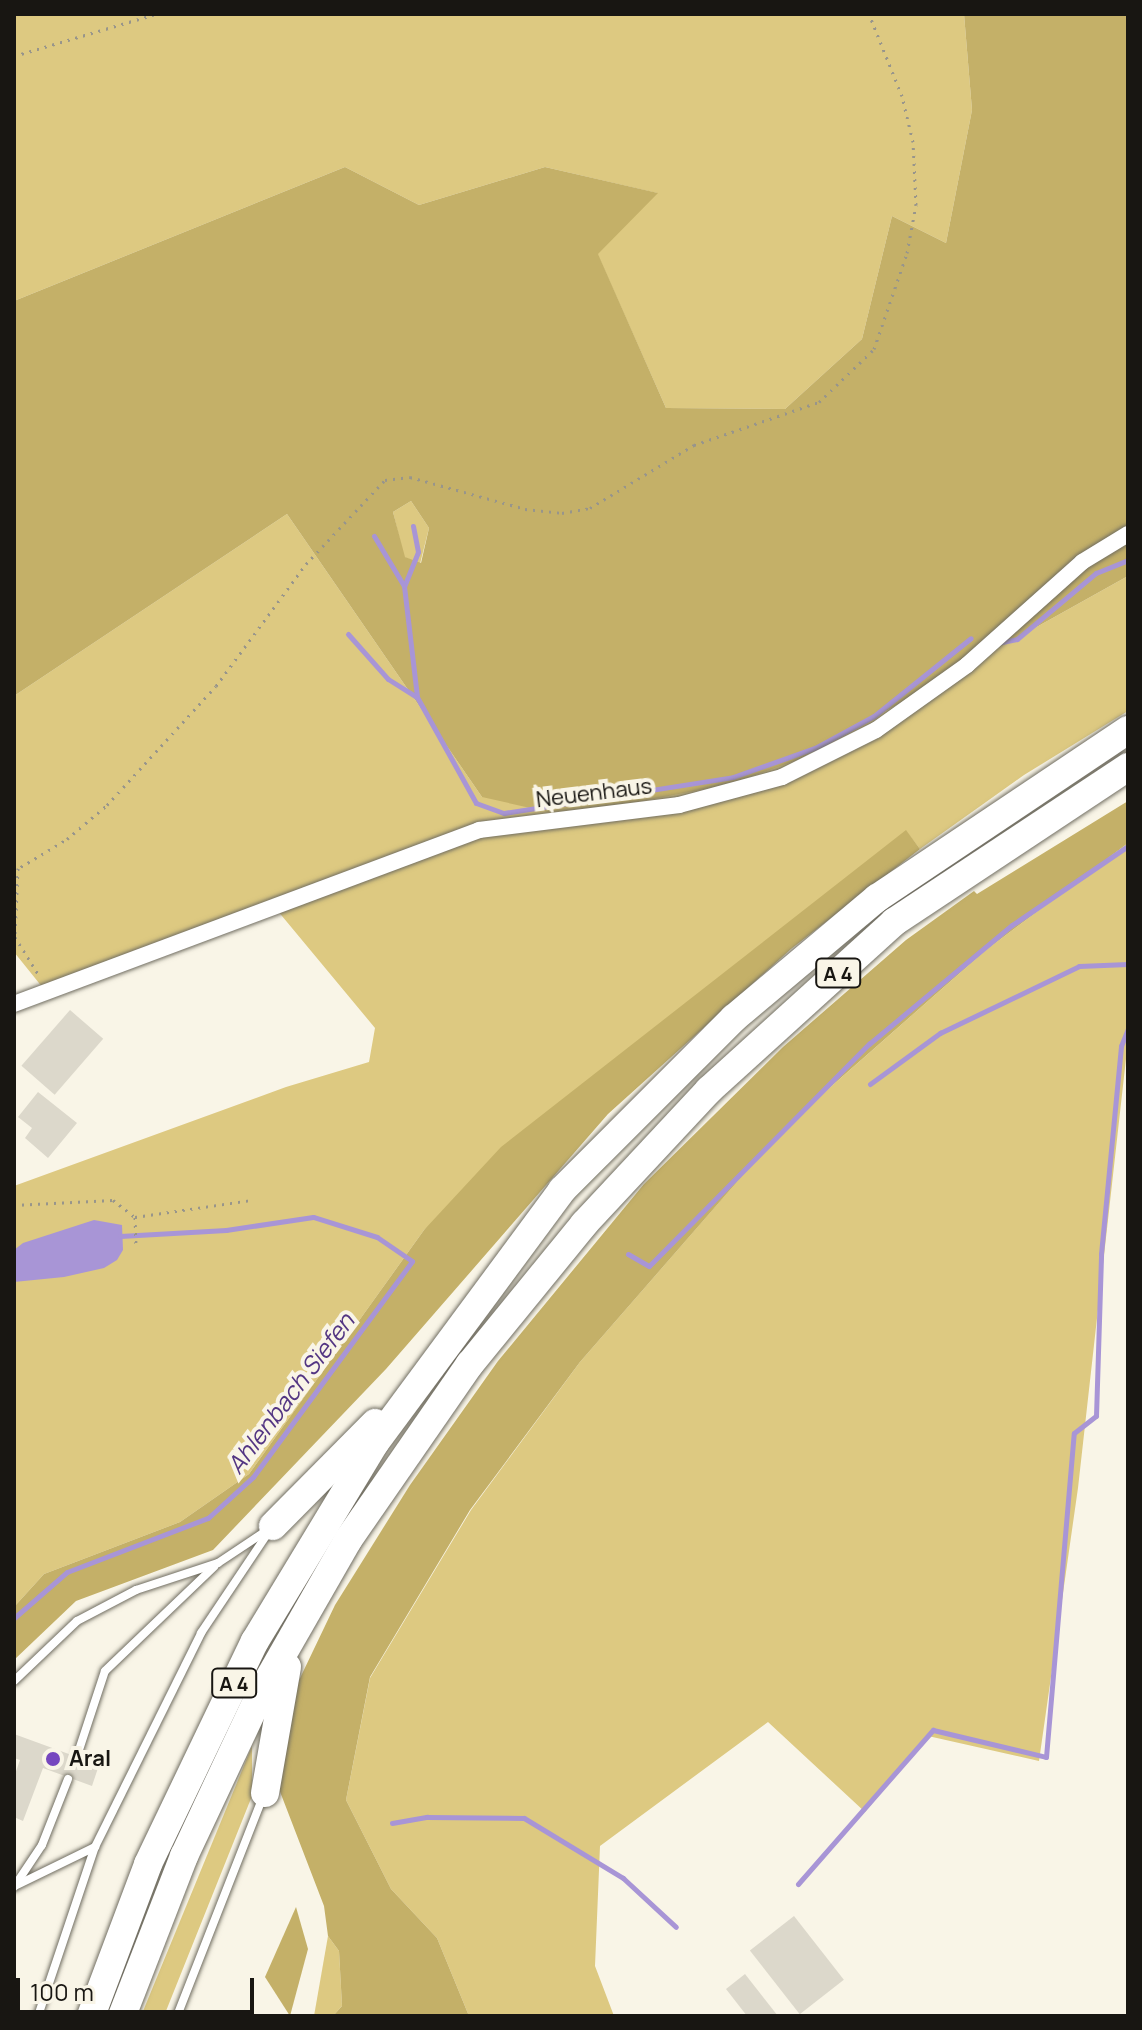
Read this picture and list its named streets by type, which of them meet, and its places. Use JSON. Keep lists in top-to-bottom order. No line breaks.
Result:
{"streets":{"highway":["A 4"],"street":["Neuenhaus"]},"water":["Ahlenbach Siefen"],"places":["Aral"],"scale_bar":"100 m"}
